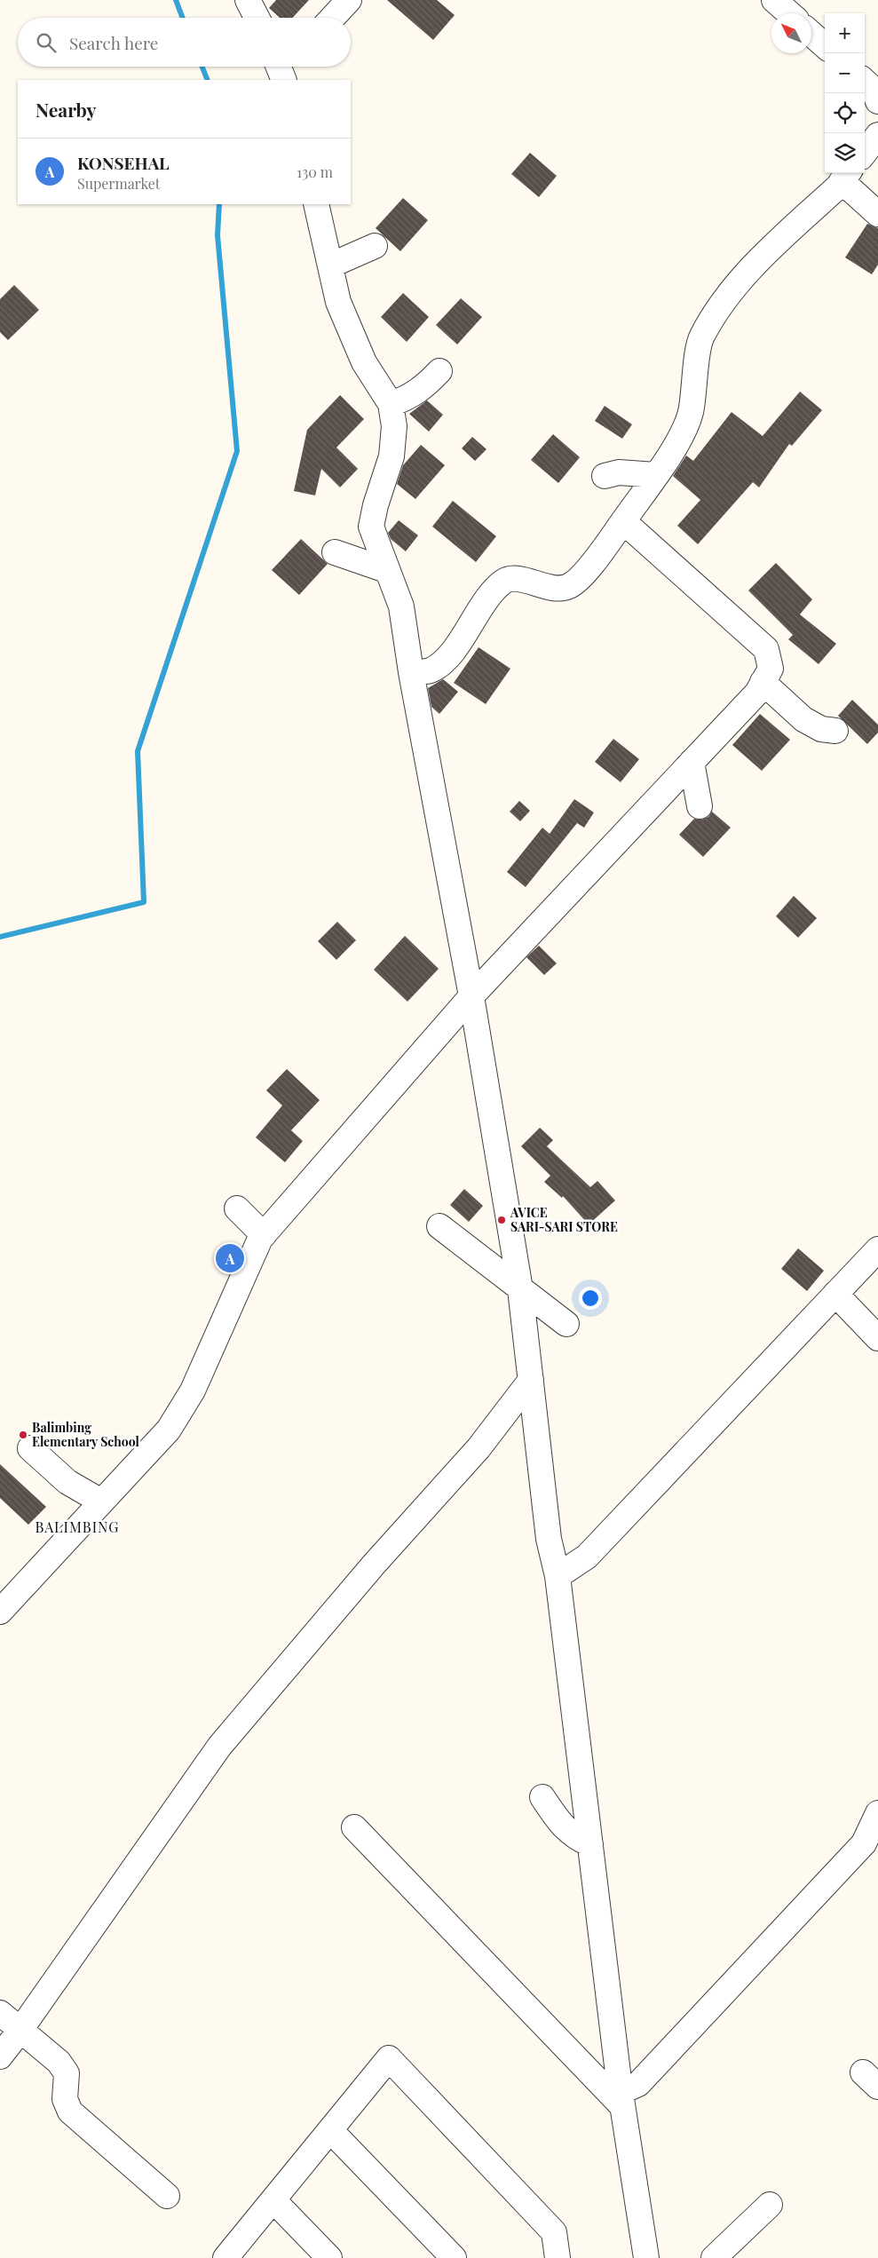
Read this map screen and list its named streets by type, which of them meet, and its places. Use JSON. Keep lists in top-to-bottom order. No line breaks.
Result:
{"districts":["BALIMBING"],"places":["AVICE SARI-SARI STORE","Balimbing Elementary School"],"north":"top left","page":{"map_buttons":["+","−"],"search":"Search here","heading":"Nearby","list":[{"mark":"A","name":"KONSEHAL","note":"Supermarket","value":"130 m"}],"pins":"A"}}
